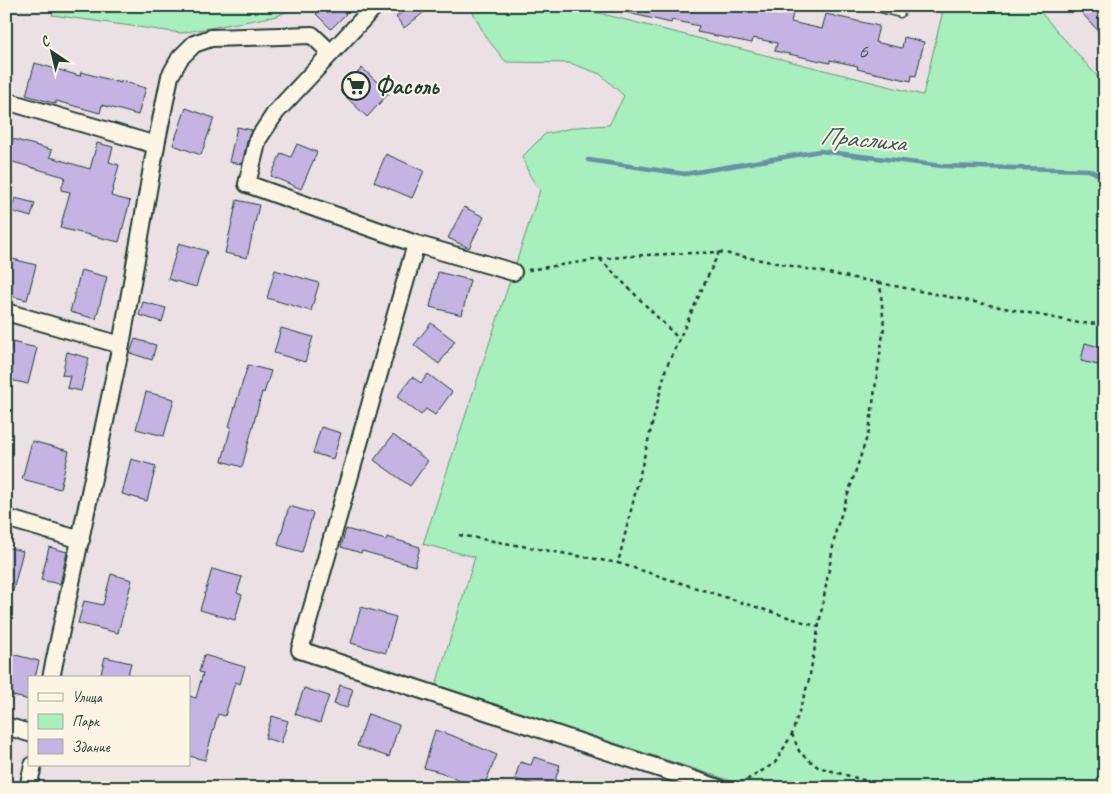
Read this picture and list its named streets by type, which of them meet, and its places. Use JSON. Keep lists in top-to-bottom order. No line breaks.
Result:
{"water":["Праслиха"],"places":{"supermarket":["Фасоль"]},"house_numbers":["6"],"legend":["Улица","Парк","Здание"],"north":"top left"}
